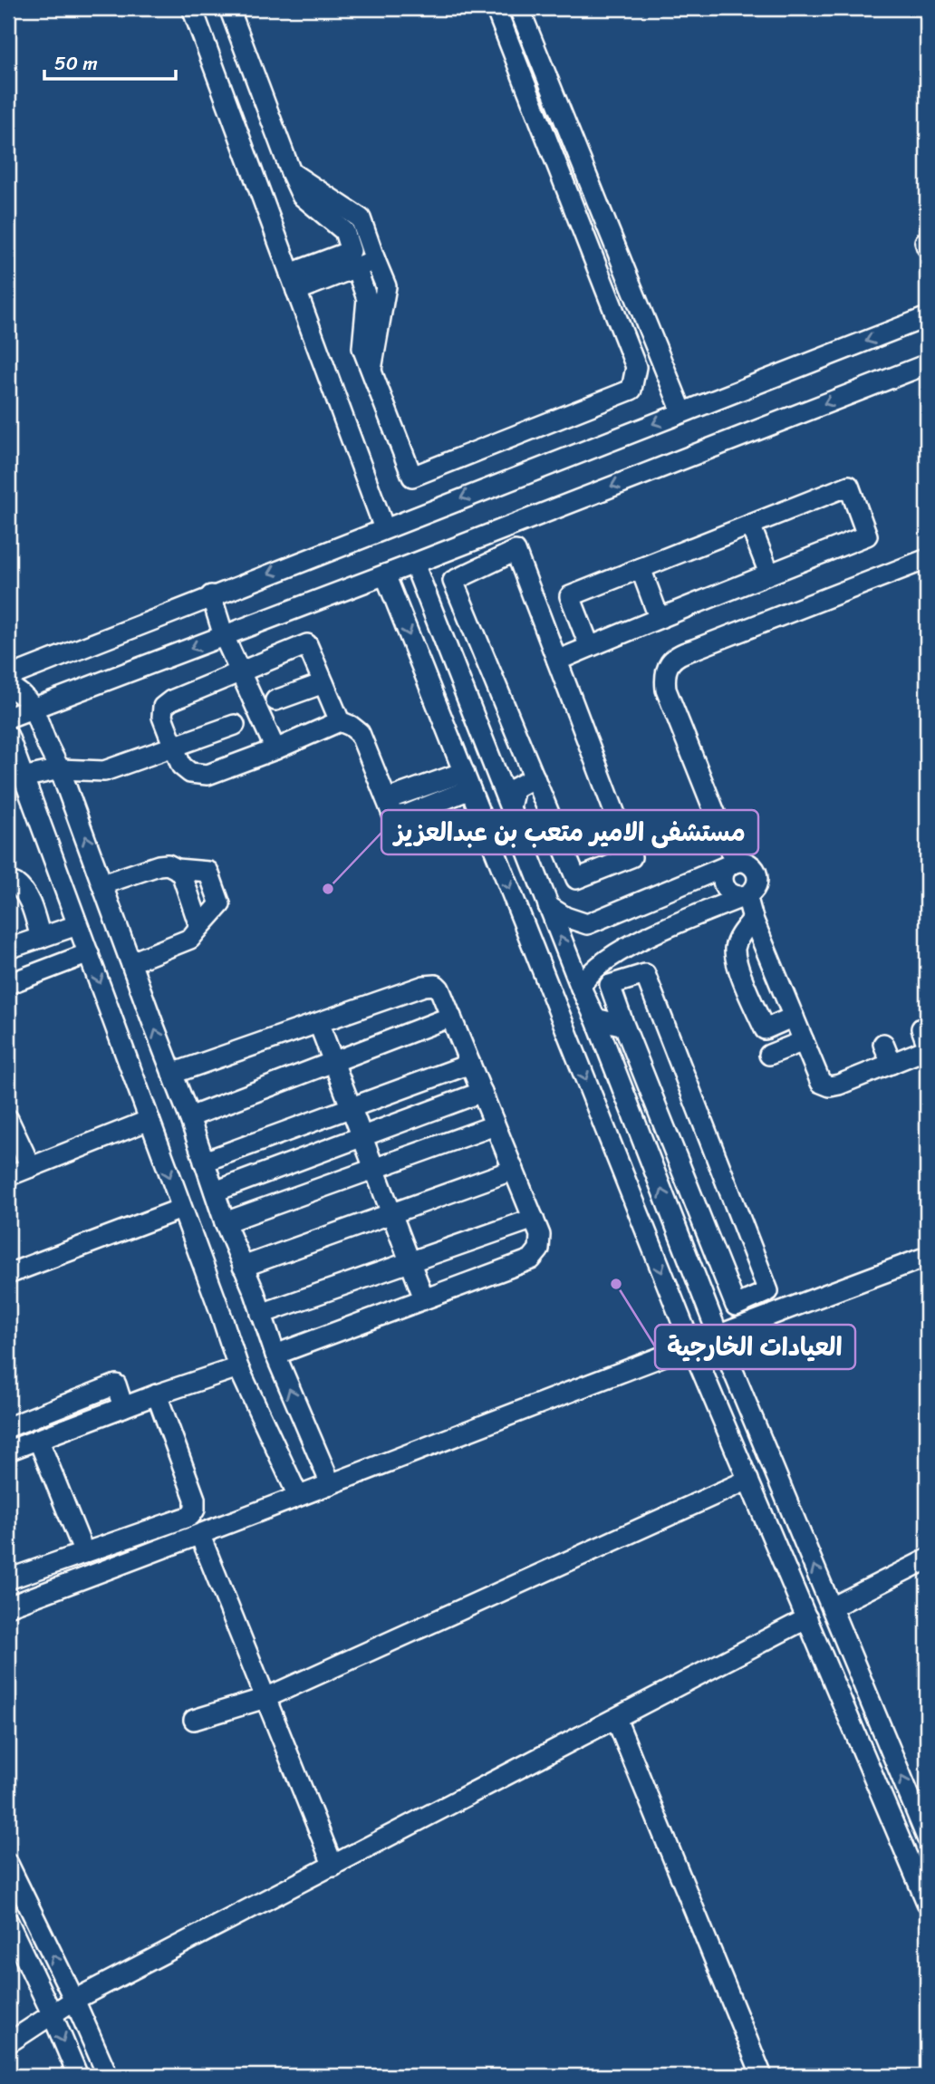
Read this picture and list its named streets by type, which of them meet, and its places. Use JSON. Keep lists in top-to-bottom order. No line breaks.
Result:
{"places":["مستشفى الامير متعب بن عبدالعزيز","العيادات الخارجية"],"scale_bar":"50 m"}
